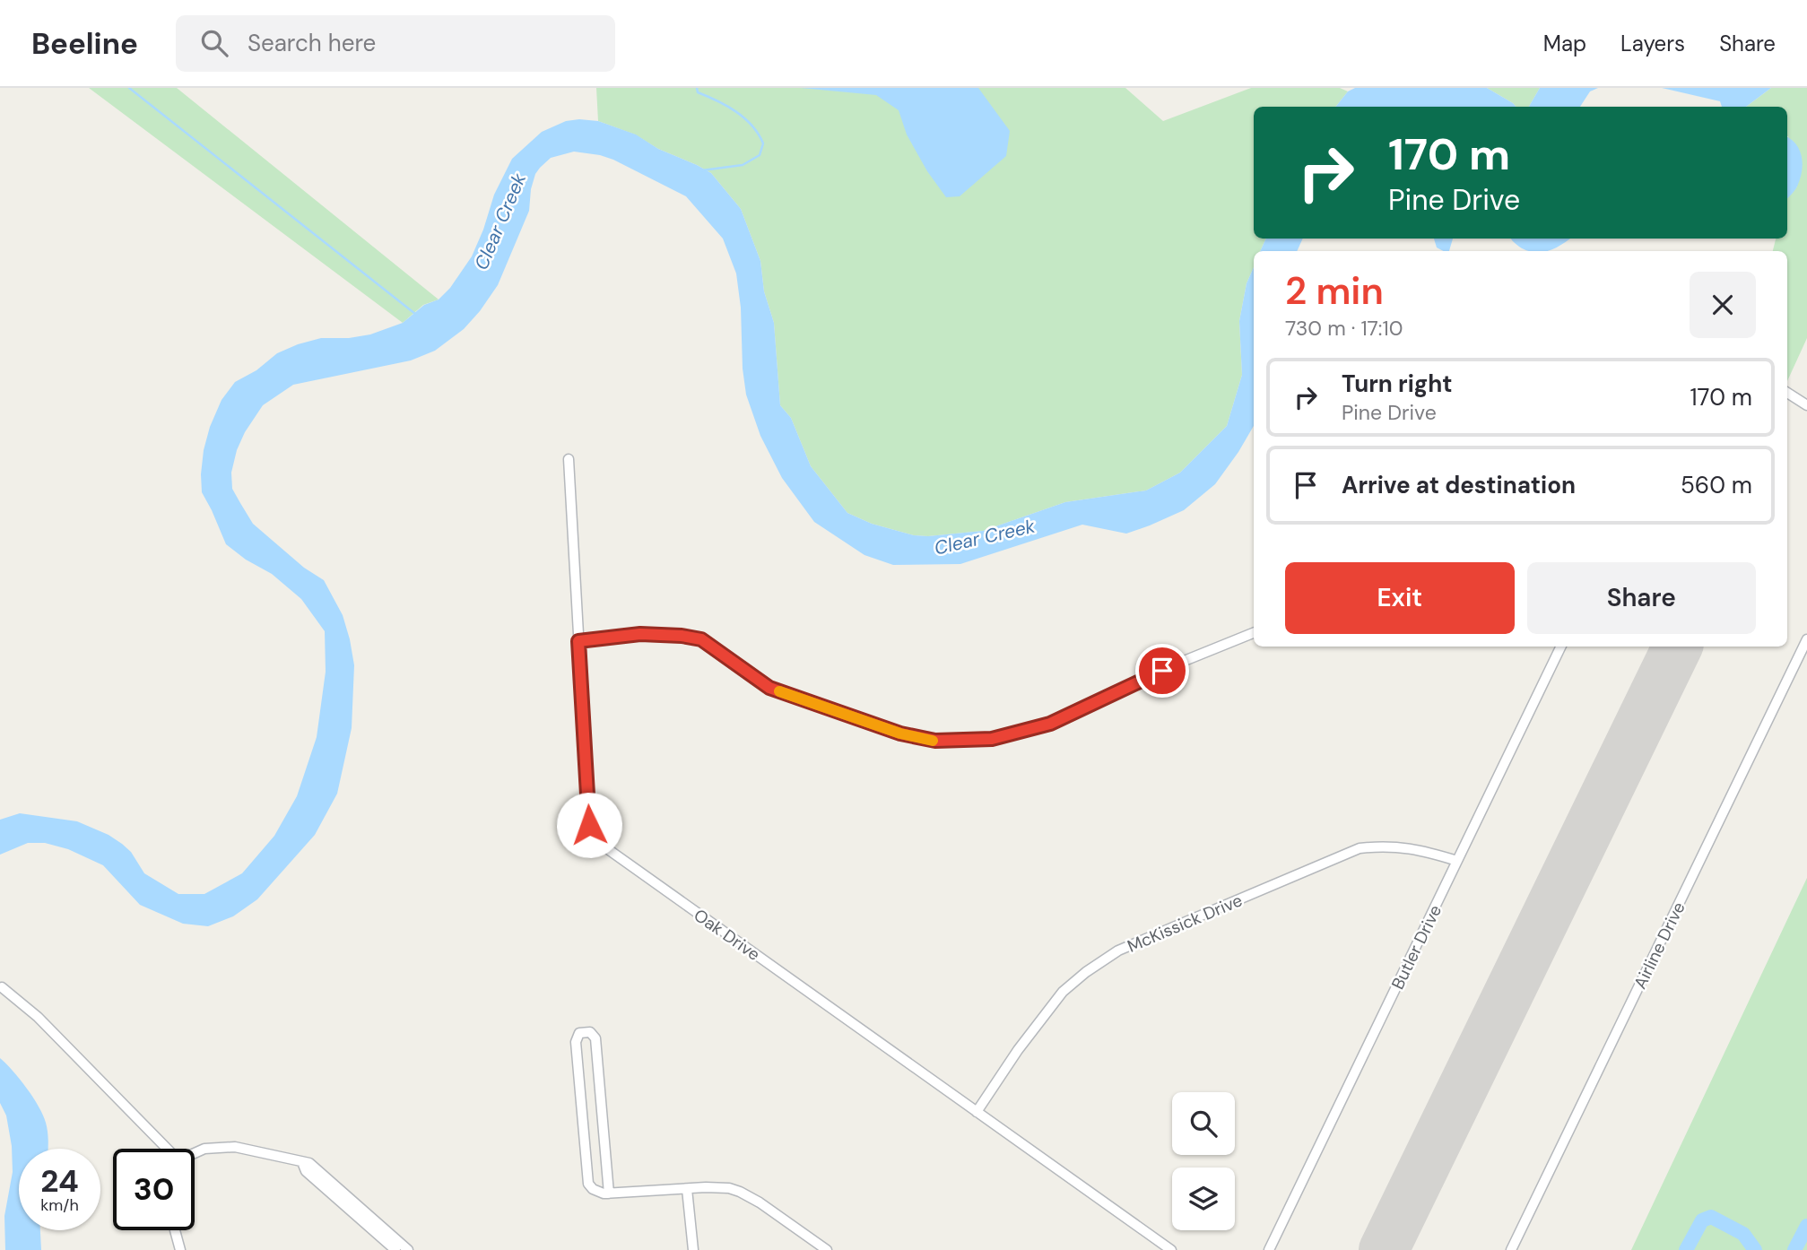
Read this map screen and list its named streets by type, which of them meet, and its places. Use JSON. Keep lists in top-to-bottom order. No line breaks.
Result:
{"streets":{"street":["McKissick Drive","Oak Drive","Airline Drive","Butler Drive"]},"crossings":[["McKissick Drive","Oak Drive"],["McKissick Drive","Butler Drive"]],"water":["Clear Creek"],"page":{"header":"Beeline","search":"Search here","nav":["Map","Layers","Share"],"turn":["170 m","Pine Drive"],"heading":["2 min","730 m · 17:10"],"list":[{"name":"Turn right","note":"Pine Drive","value":"170 m"},{"name":"Arrive at destination","value":"560 m"}],"buttons":["Exit","Share"],"speed":"24 km/h","limit":"30"}}
